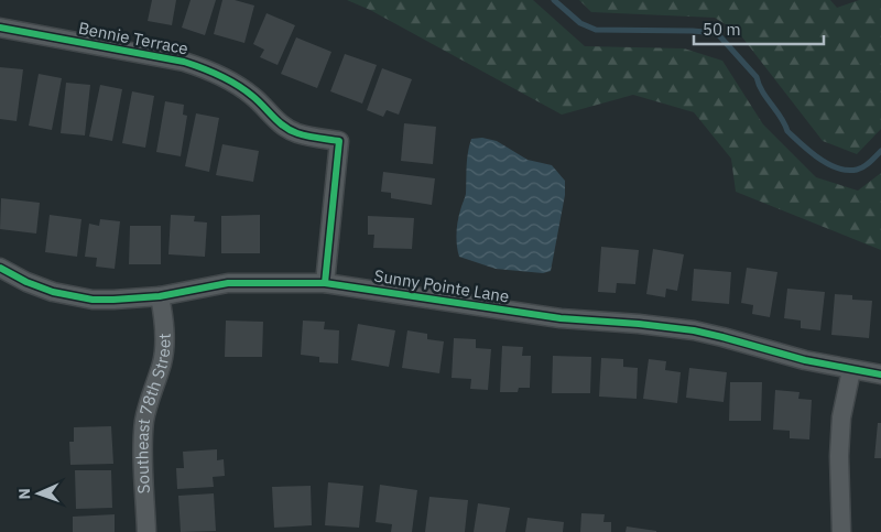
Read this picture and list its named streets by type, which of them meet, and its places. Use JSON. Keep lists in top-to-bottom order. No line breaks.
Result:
{"streets":{"street":["Bennie Terrace","Sunny Pointe Lane","Southeast 78th Street"]},"crossings":[["Bennie Terrace","Sunny Pointe Lane"],["Sunny Pointe Lane","Southeast 78th Street"]],"scale_bar":"50 m","north":"left"}
